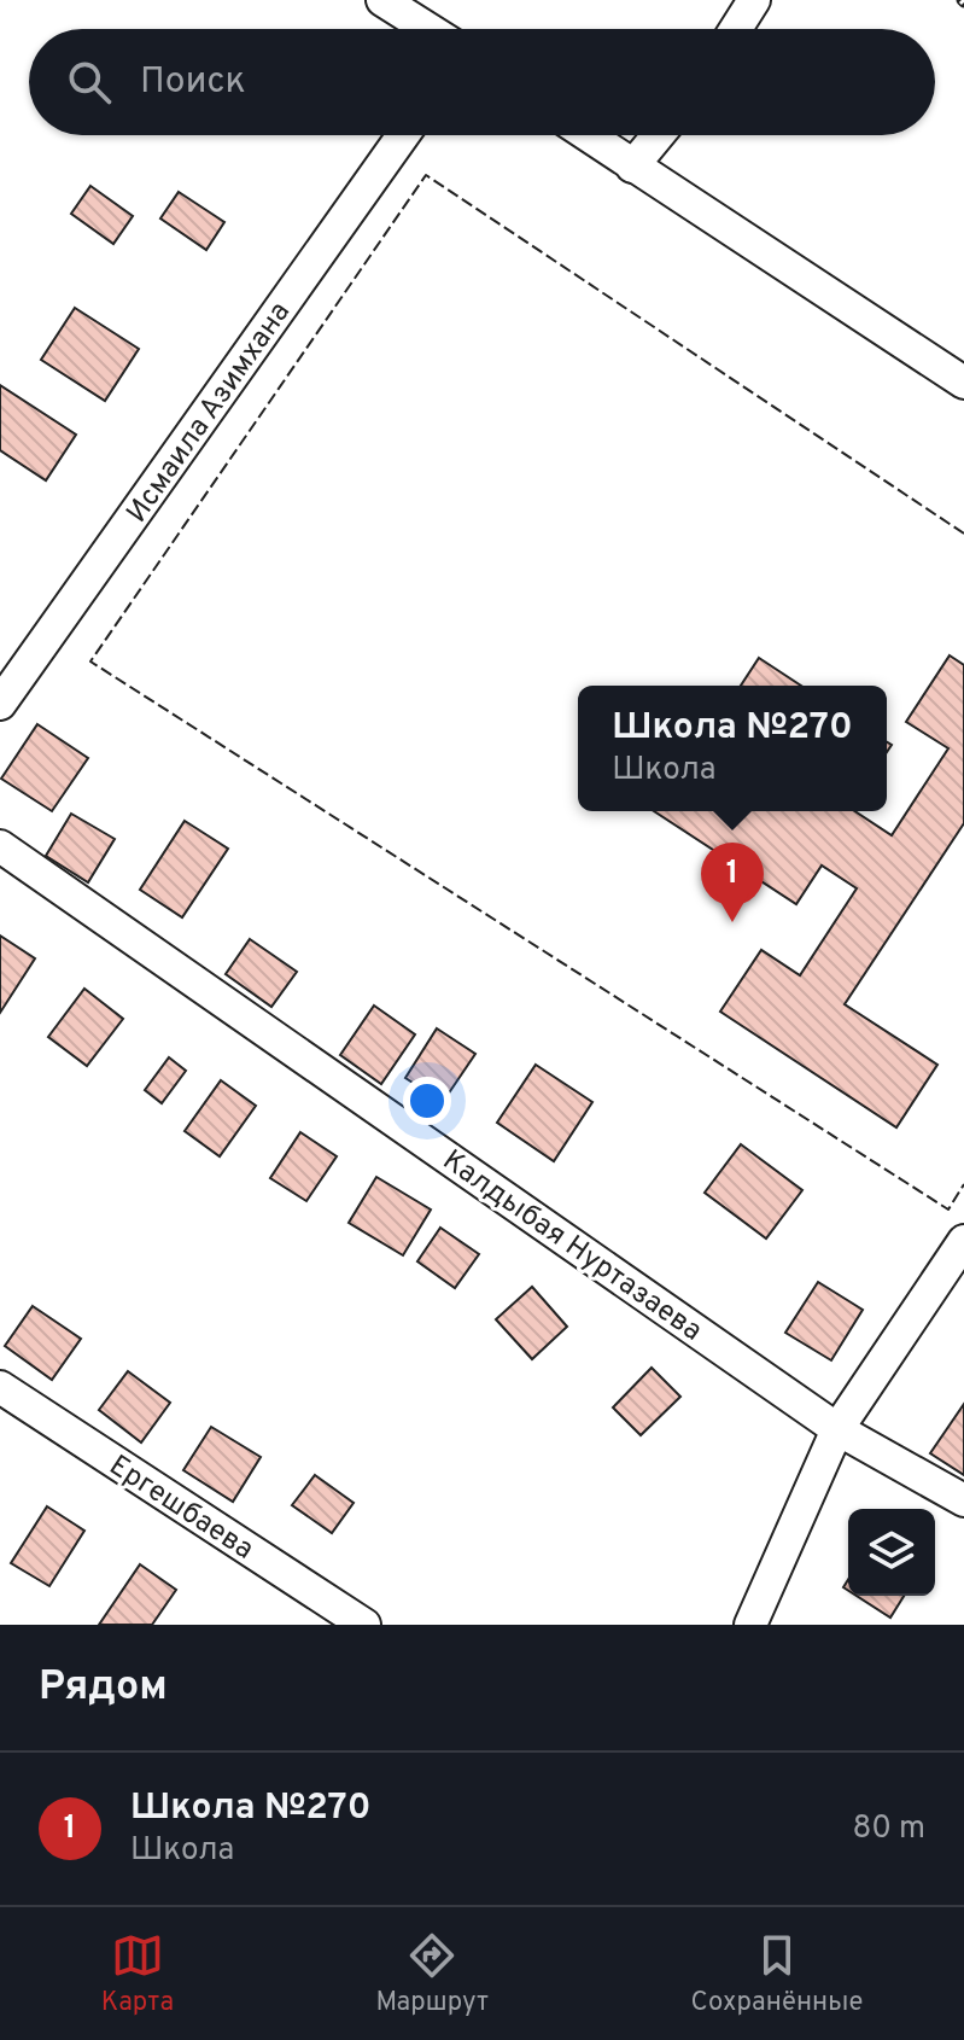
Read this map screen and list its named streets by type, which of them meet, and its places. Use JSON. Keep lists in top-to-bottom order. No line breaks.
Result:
{"streets":{"street":["Исмаила Азимхана","Калдыбая Нуртазаева","Ергешбаева"]},"page":{"search":"Поиск","popup":["Школа №270","Школа"],"pins":"1","heading":"Рядом","list":[{"mark":"1","name":"Школа №270","note":"Школа","value":"80 m"}],"nav":["Карта","Маршрут","Сохранённые"]}}
